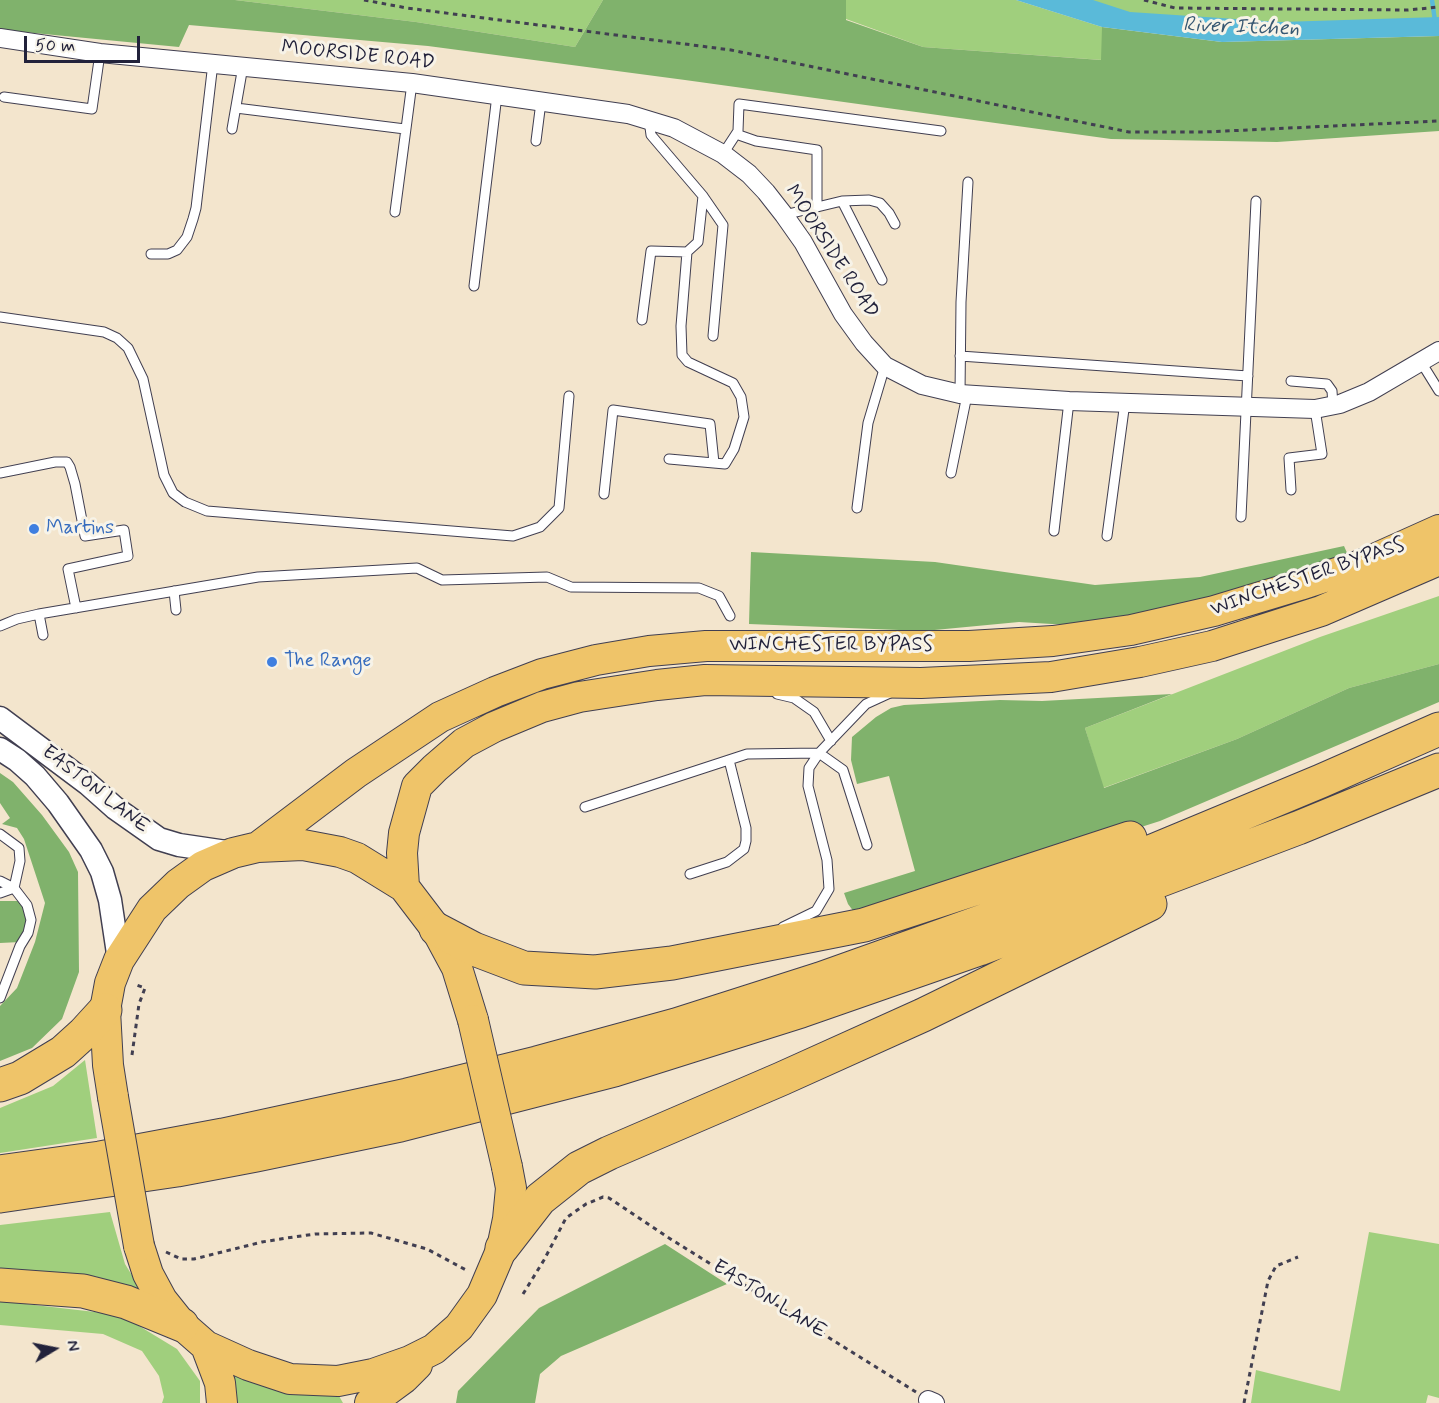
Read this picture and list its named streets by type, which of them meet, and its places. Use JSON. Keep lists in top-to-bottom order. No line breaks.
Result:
{"streets":{"highway":["WINCHESTER BYPASS"],"street":["MOORSIDE ROAD","EASTON LANE"]},"crossings":[["WINCHESTER BYPASS","EASTON LANE"]],"water":["River Itchen"],"places":["Martins","The Range"],"scale_bar":"50 m","north":"right"}
